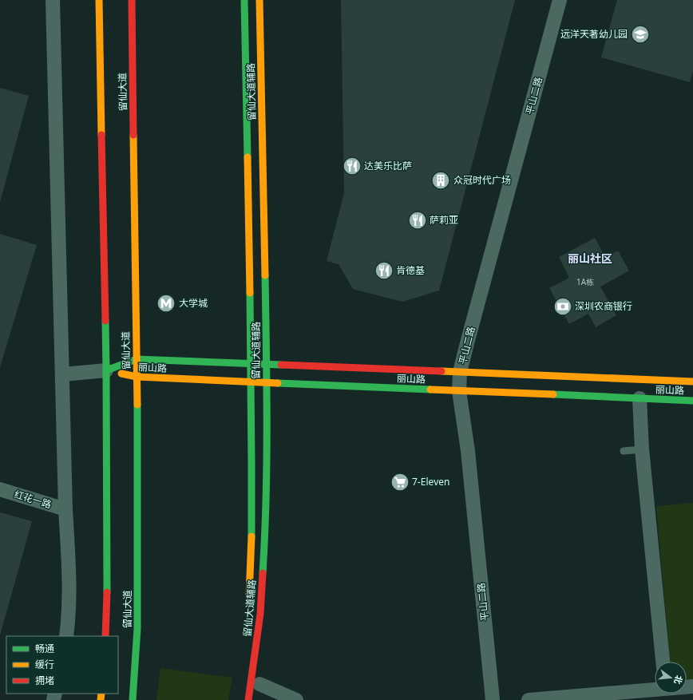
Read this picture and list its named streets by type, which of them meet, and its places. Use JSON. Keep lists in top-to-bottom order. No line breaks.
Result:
{"streets":{"main road":["留仙大道","留仙大道辅路","丽山路"],"street":["平山二路","红花一路"]},"crossings":[["留仙大道","丽山路"],["留仙大道辅路","丽山路"],["平山二路","丽山路"]],"districts":["丽山社区"],"places":{"school or university":["远洋天著幼儿园"],"restaurant":["达美乐比萨","萨莉亚","肯德基"],"building":["众冠时代广场"],"metro station":["大学城"],"bank":["深圳农商银行"],"supermarket":["7-Eleven"]},"house_numbers":["1A栋"],"legend":["畅通","缓行","拥堵"],"north":"right"}
